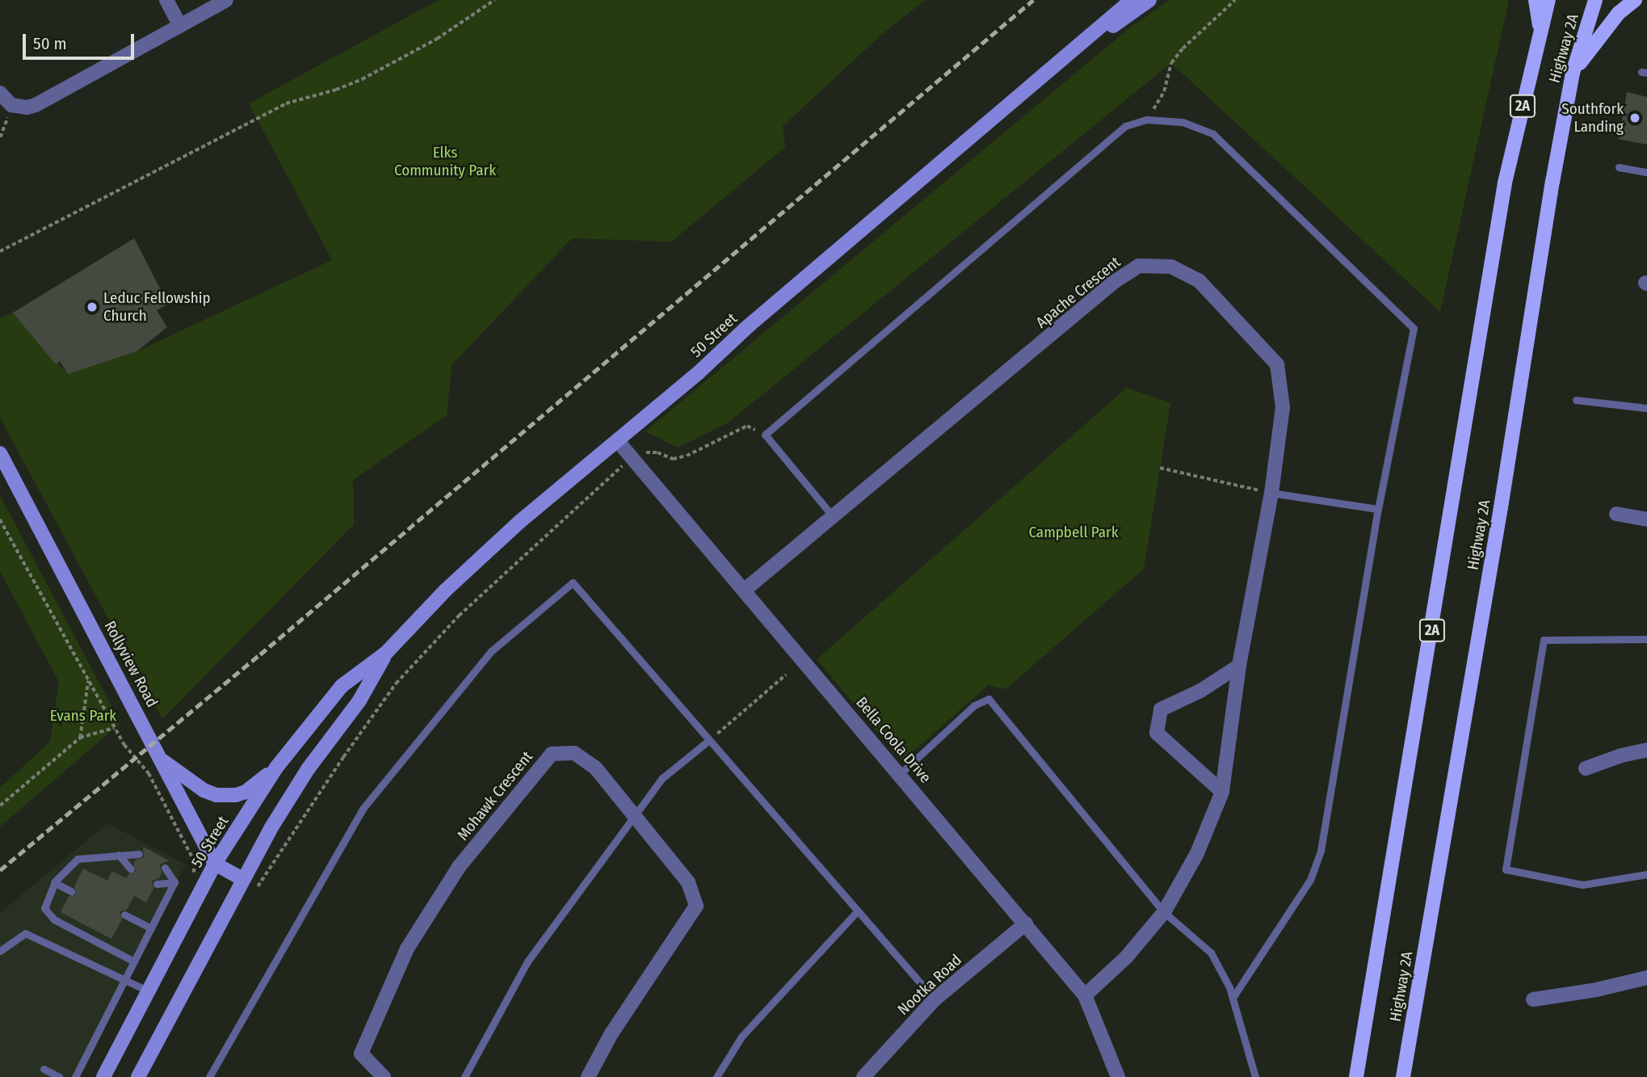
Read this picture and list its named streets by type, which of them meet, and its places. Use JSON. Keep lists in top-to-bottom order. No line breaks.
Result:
{"streets":{"main road":["Highway 2A","2A","50 Street","Rollyview Road"],"street":["Apache Crescent","Bella Coola Drive","Mohawk Crescent","Nootka Road"]},"crossings":[["Apache Crescent","Bella Coola Drive"],["50 Street","Rollyview Road"],["50 Street","Bella Coola Drive"],["Bella Coola Drive","Nootka Road"]],"parks":["Elks Community Park","Campbell Park","Evans Park"],"places":["Southfork Landing","Leduc Fellowship Church"],"scale_bar":"50 m"}
